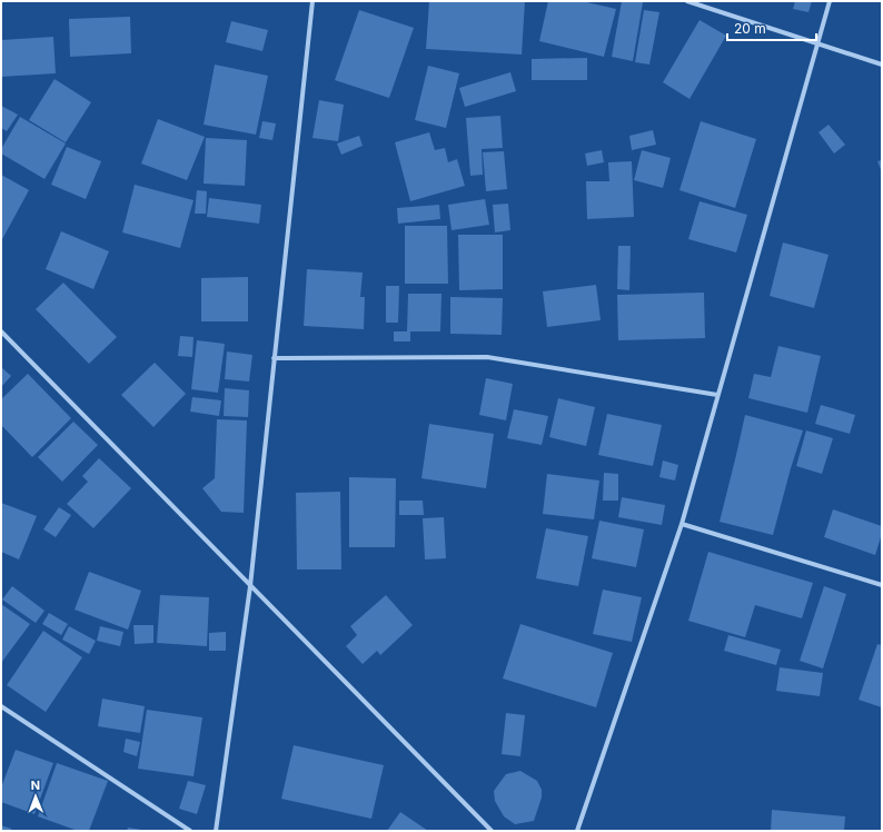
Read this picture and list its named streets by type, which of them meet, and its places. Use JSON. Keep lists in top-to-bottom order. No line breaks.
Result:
{"scale_bar":"20 m","north":"top"}
